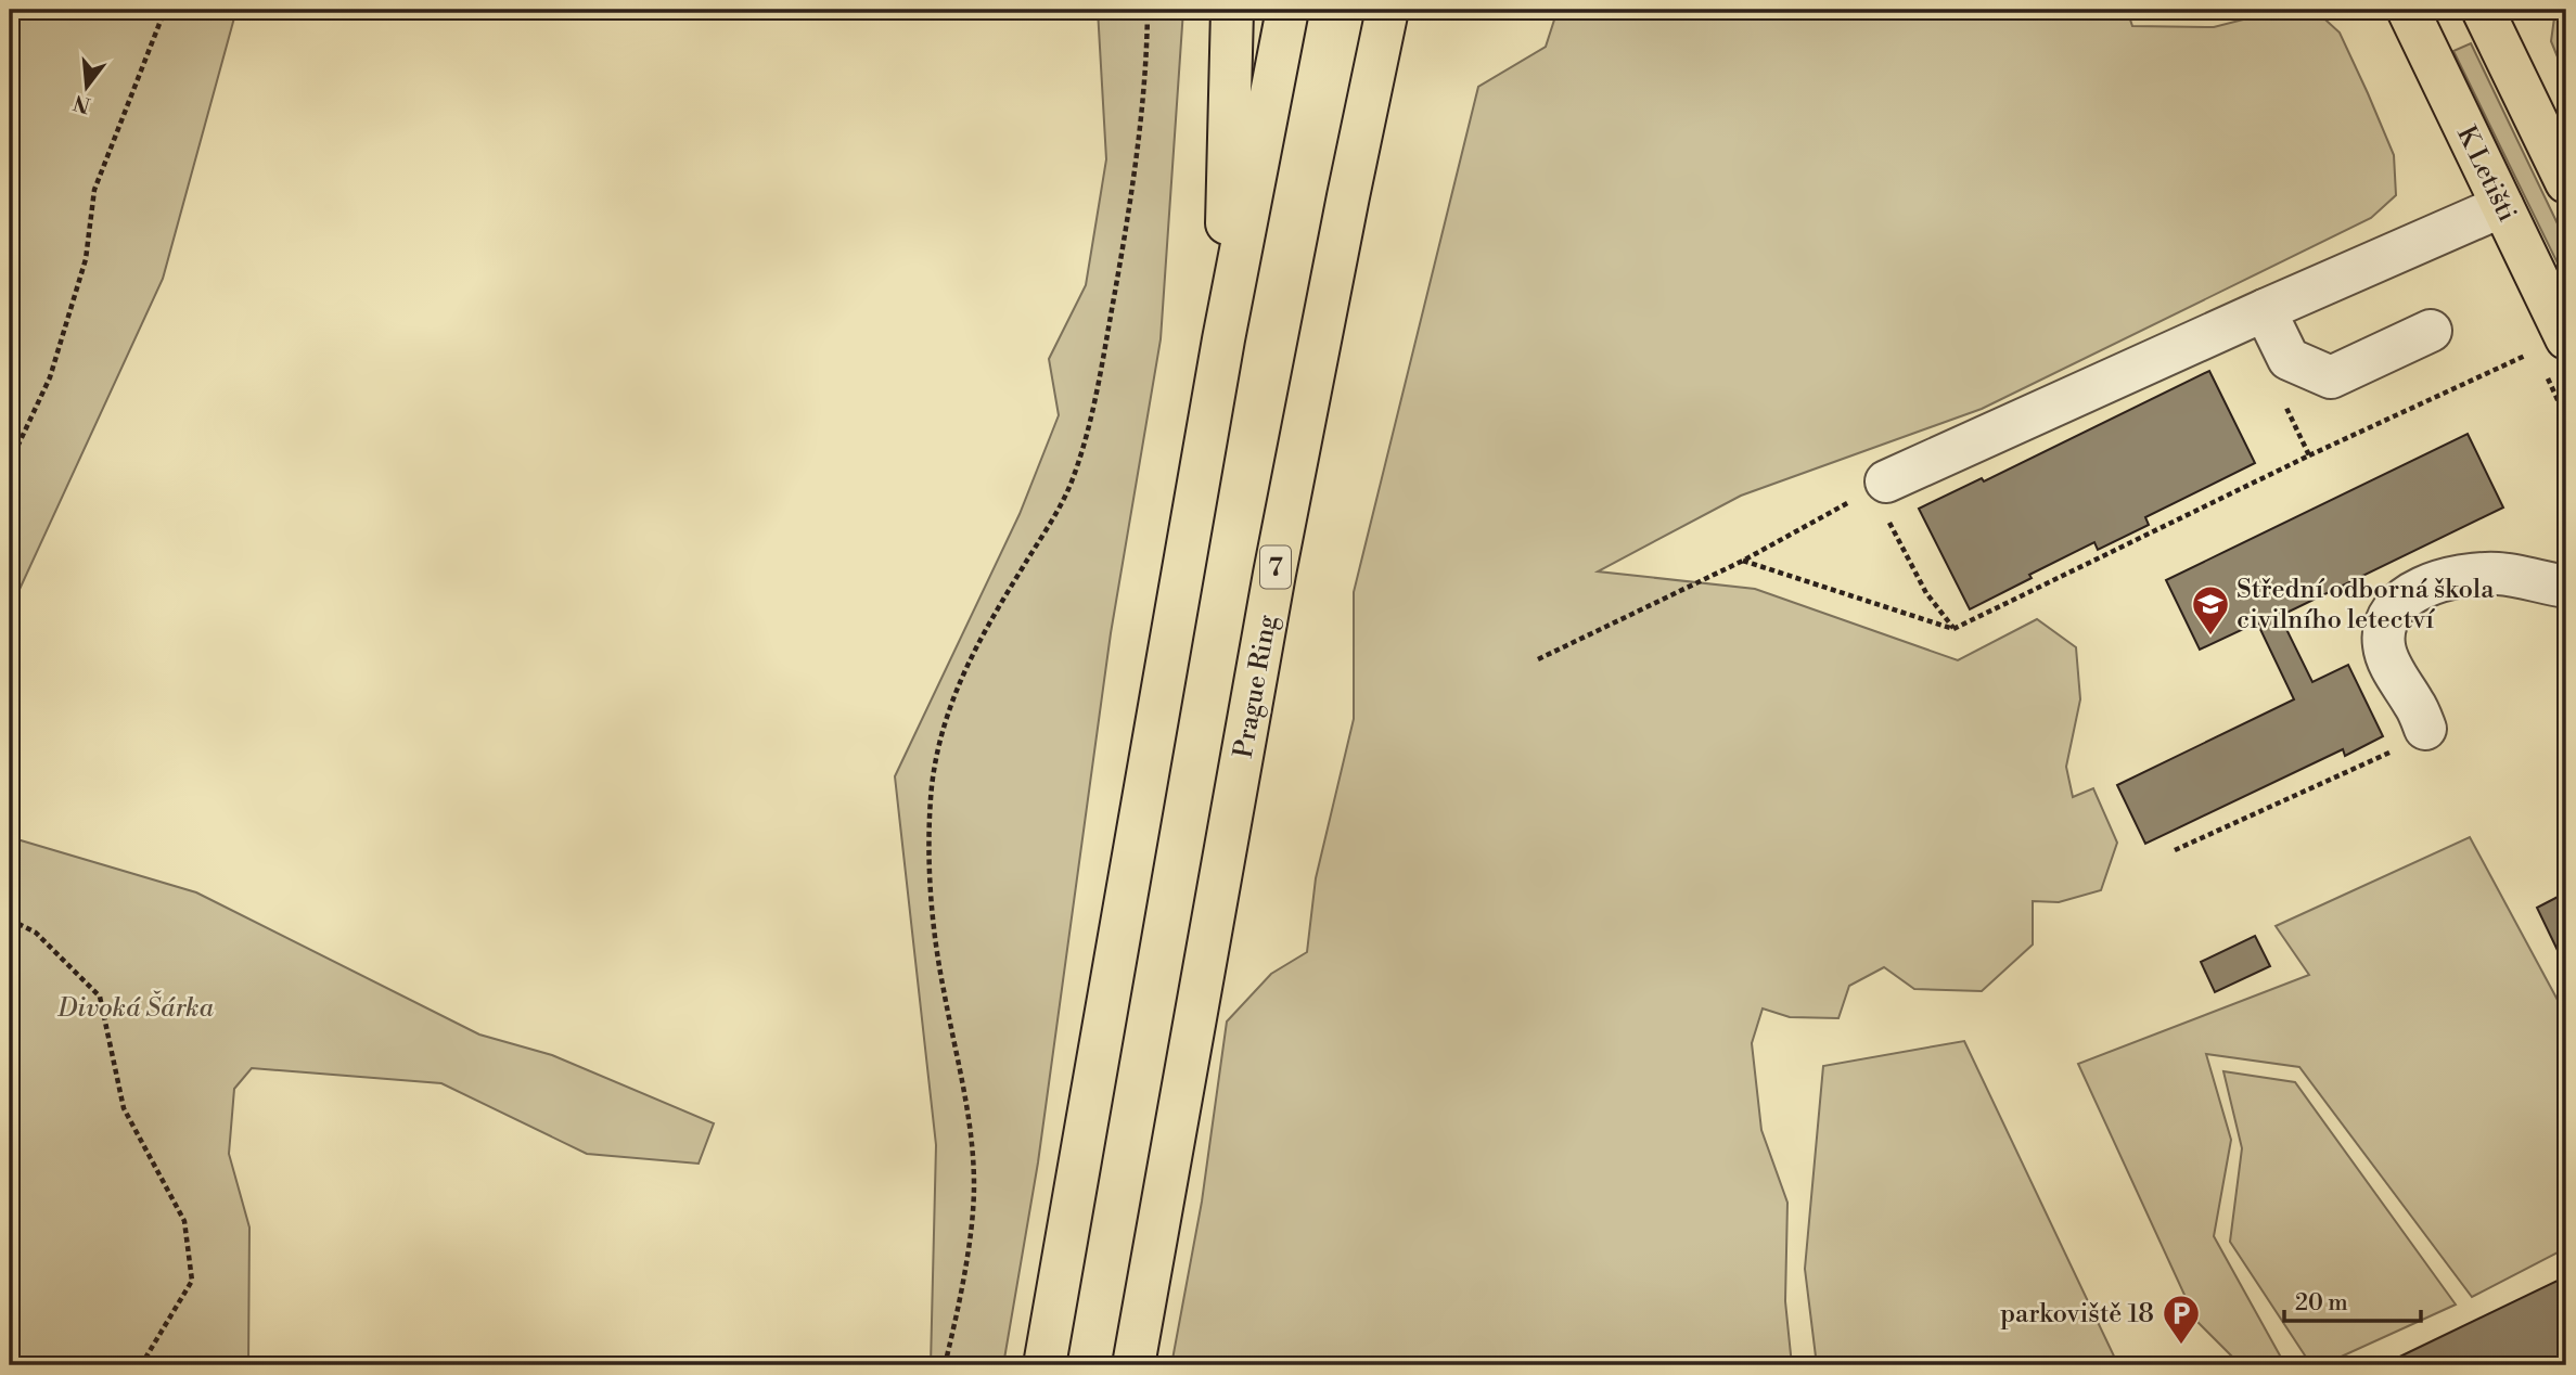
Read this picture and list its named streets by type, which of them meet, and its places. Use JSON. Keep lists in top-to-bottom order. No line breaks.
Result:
{"streets":{"main road":["K Letišti","7","Prague Ring"]},"parks":["Divoká Šárka"],"places":{"school or university":["Střední odborná škola civilního letectví"],"parking":["parkoviště 18"]},"scale_bar":"20 m","north":"bottom"}
